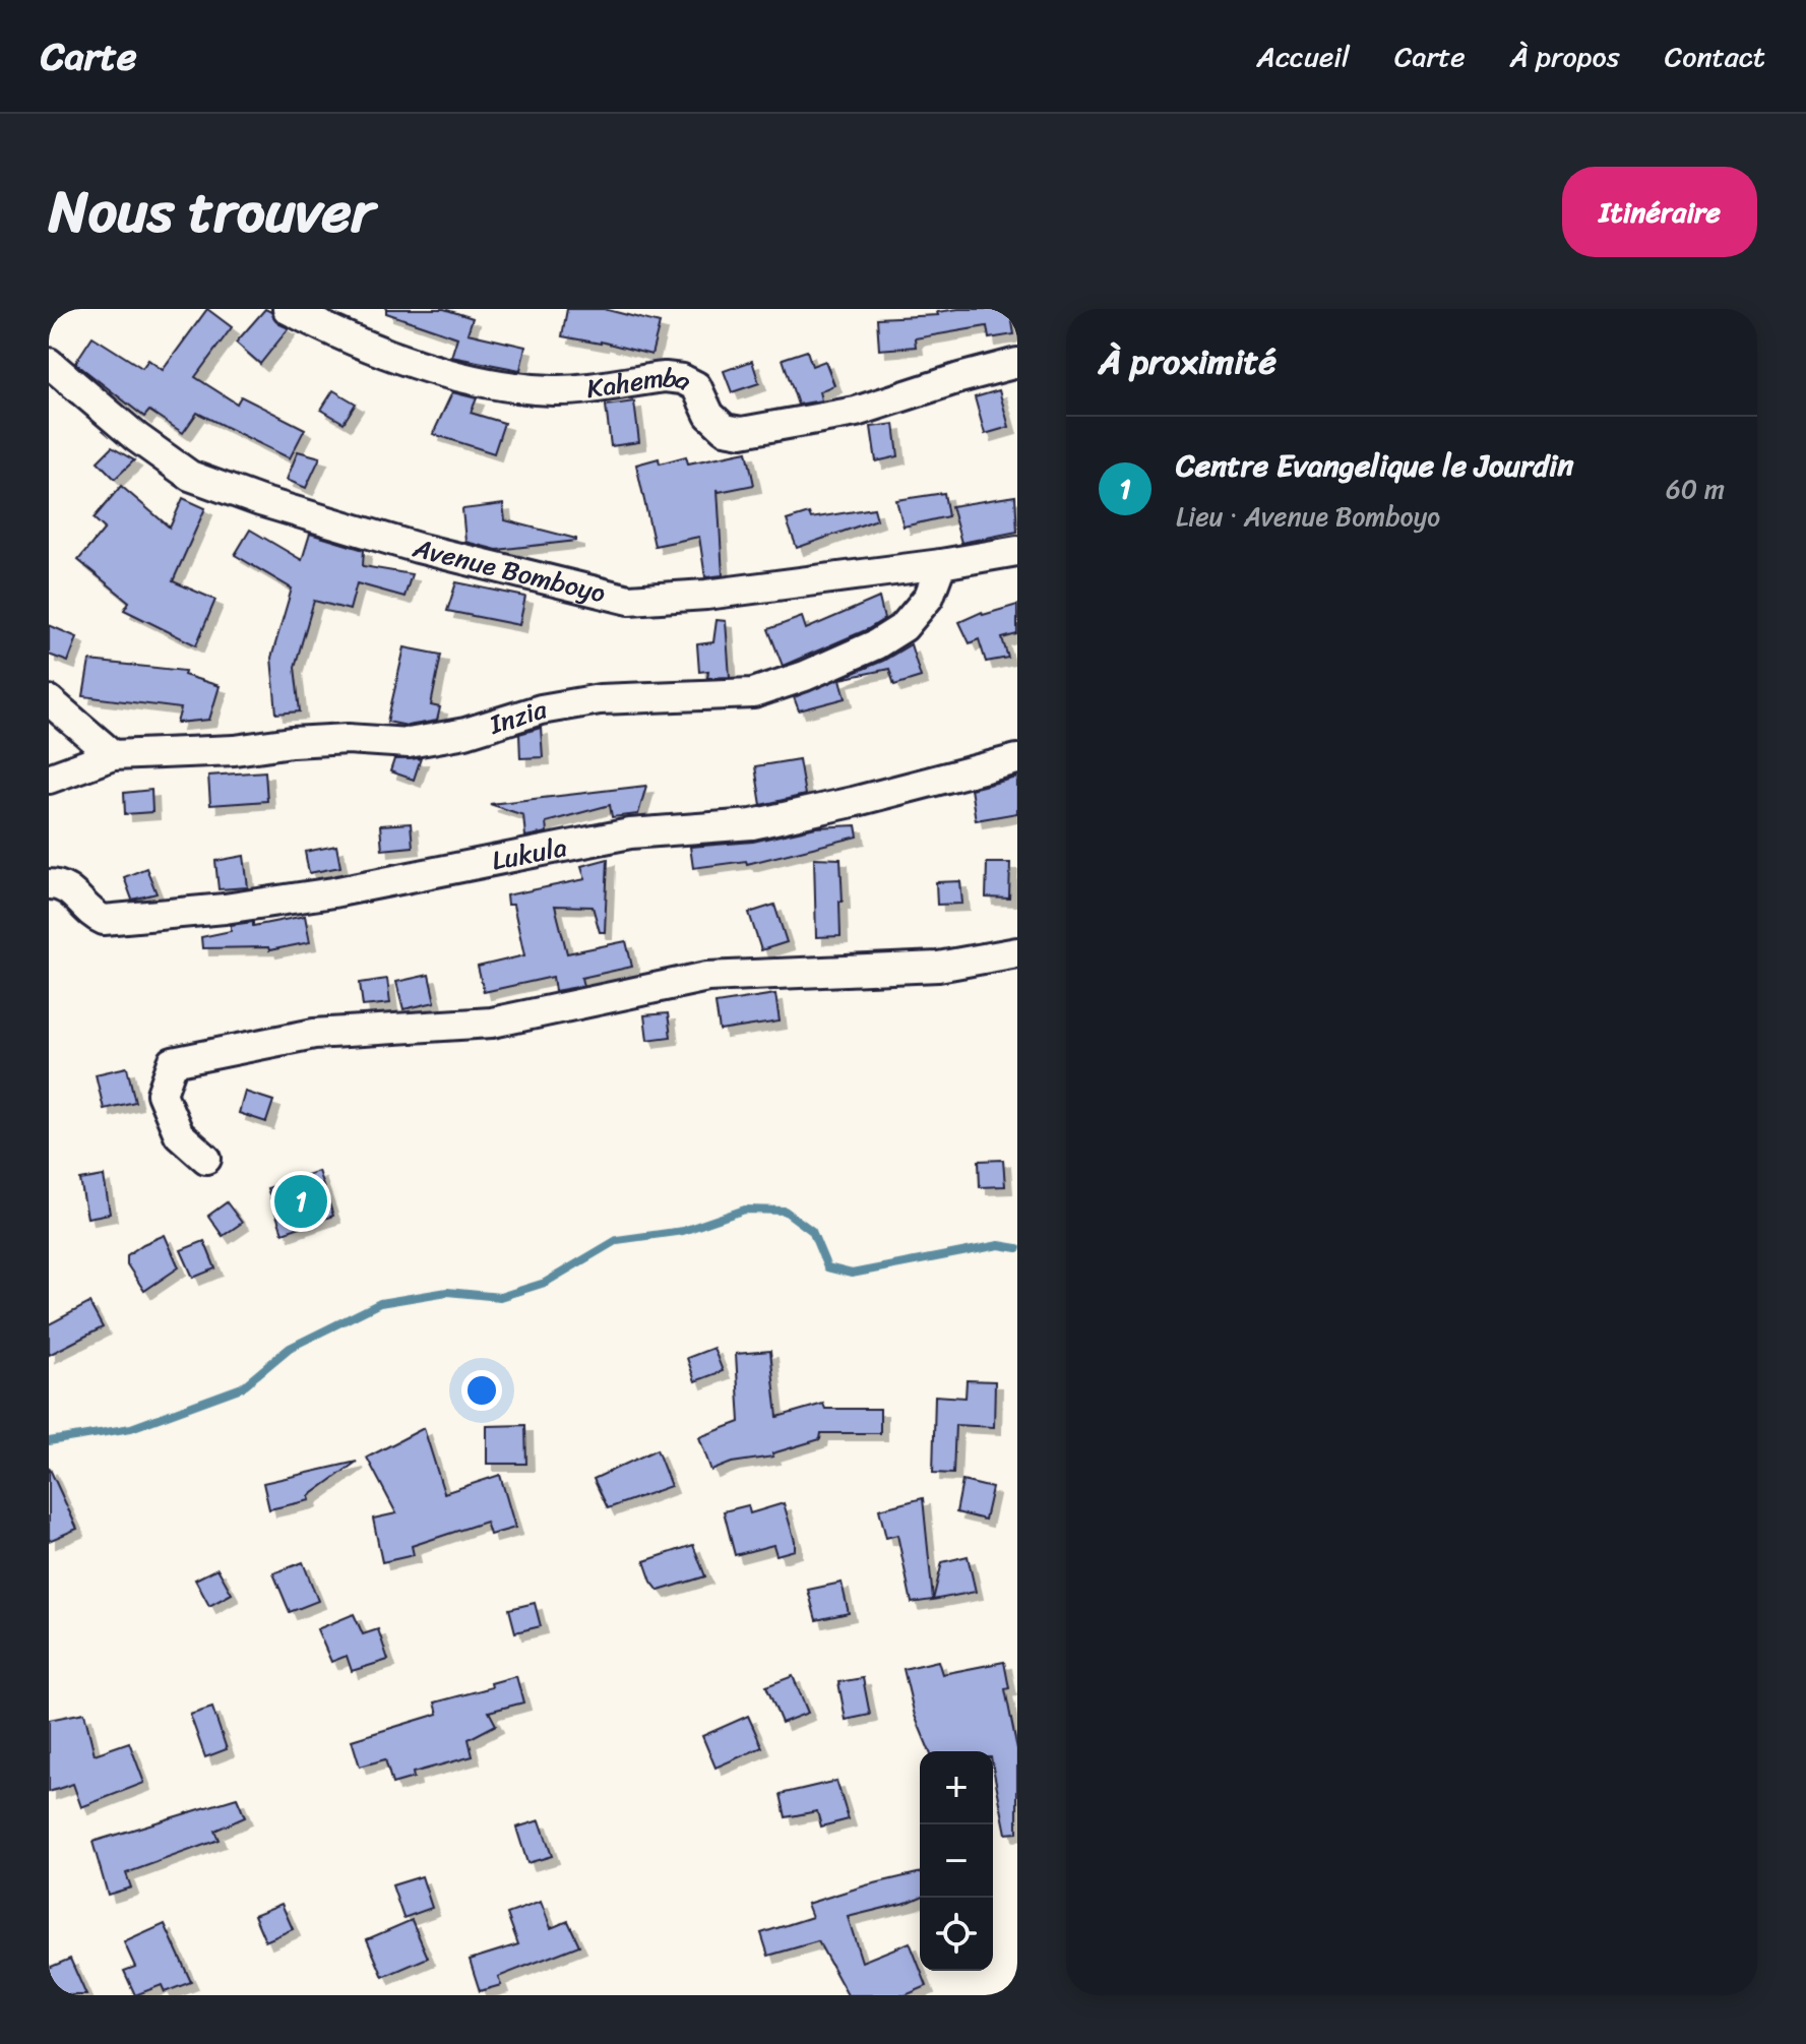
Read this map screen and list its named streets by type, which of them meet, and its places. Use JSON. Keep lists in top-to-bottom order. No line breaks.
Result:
{"streets":{"street":["Kahemba","Avenue Bomboyo","Inzia","Lukula"]},"crossings":[["Avenue Bomboyo","Inzia"]],"page":{"header":"Carte","nav":["Accueil","Carte","À propos","Contact"],"title":"Nous trouver","buttons":"Itinéraire","heading":"À proximité","list":[{"mark":"1","name":"Centre Evangelique le Jourdin","note":"Lieu · Avenue Bomboyo","value":"60 m"}],"pins":"1","map_buttons":["+","−"]}}
